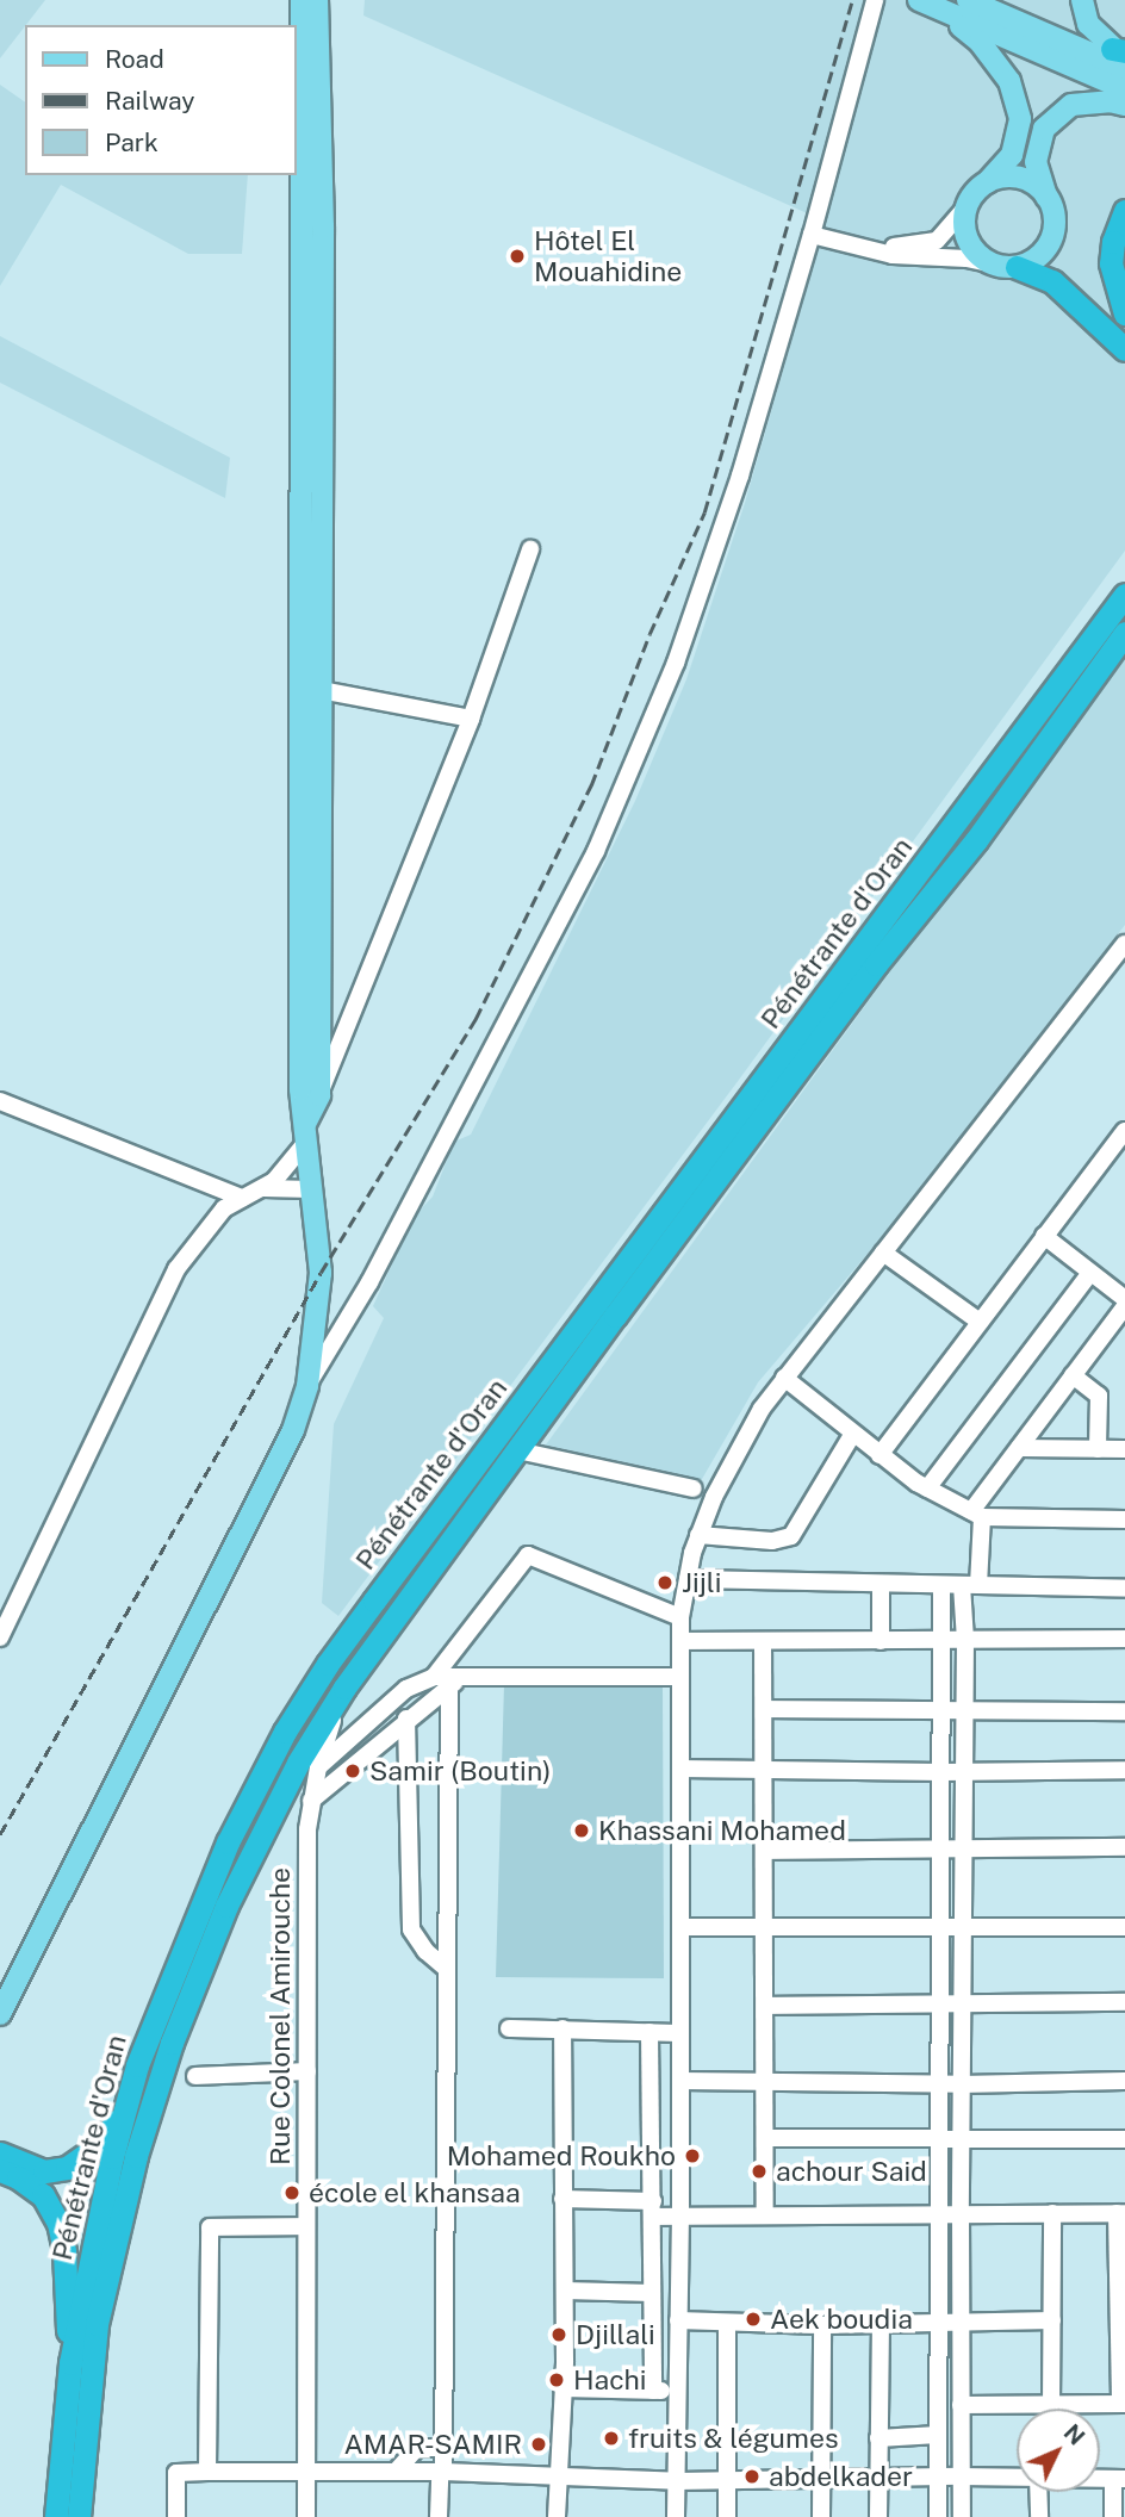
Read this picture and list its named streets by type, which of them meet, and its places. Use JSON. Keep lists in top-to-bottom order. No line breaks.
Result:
{"streets":{"highway":["Pénétrante d'Oran"],"street":["Rue Colonel Amirouche"]},"crossings":[["Pénétrante d'Oran","Rue Colonel Amirouche"]],"places":["Hôtel El Mouahidine","Jijli","Samir (Boutin)","Khassani Mohamed","Mohamed Roukho","achour Said","école el khansaa","Aek boudia","Djillali","Hachi","fruits & légumes","AMAR-SAMIR","abdelkader"],"legend":["Road","Railway","Park"],"north":"top right"}
